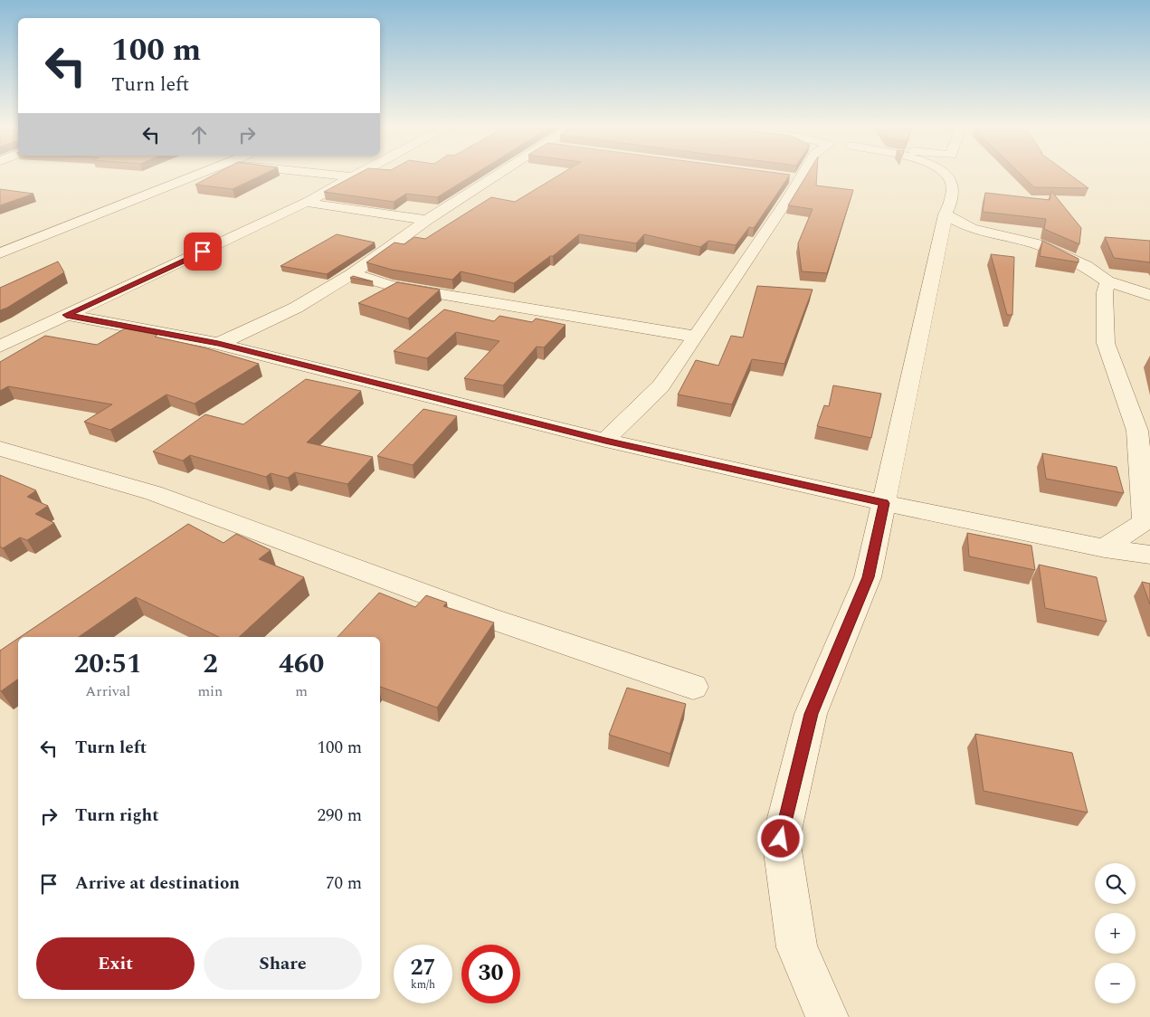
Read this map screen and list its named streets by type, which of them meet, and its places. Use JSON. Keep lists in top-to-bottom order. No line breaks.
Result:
{"page":{"turn":["100 m","Turn left"],"eta":["20:51","Arrival","2","min","460","m"],"list":[{"name":"Turn left","value":"100 m"},{"name":"Turn right","value":"290 m"},{"name":"Arrive at destination","value":"70 m"}],"map_buttons":["+","−"],"buttons":["Exit","Share"],"speed":"27 km/h","limit":"30"}}
